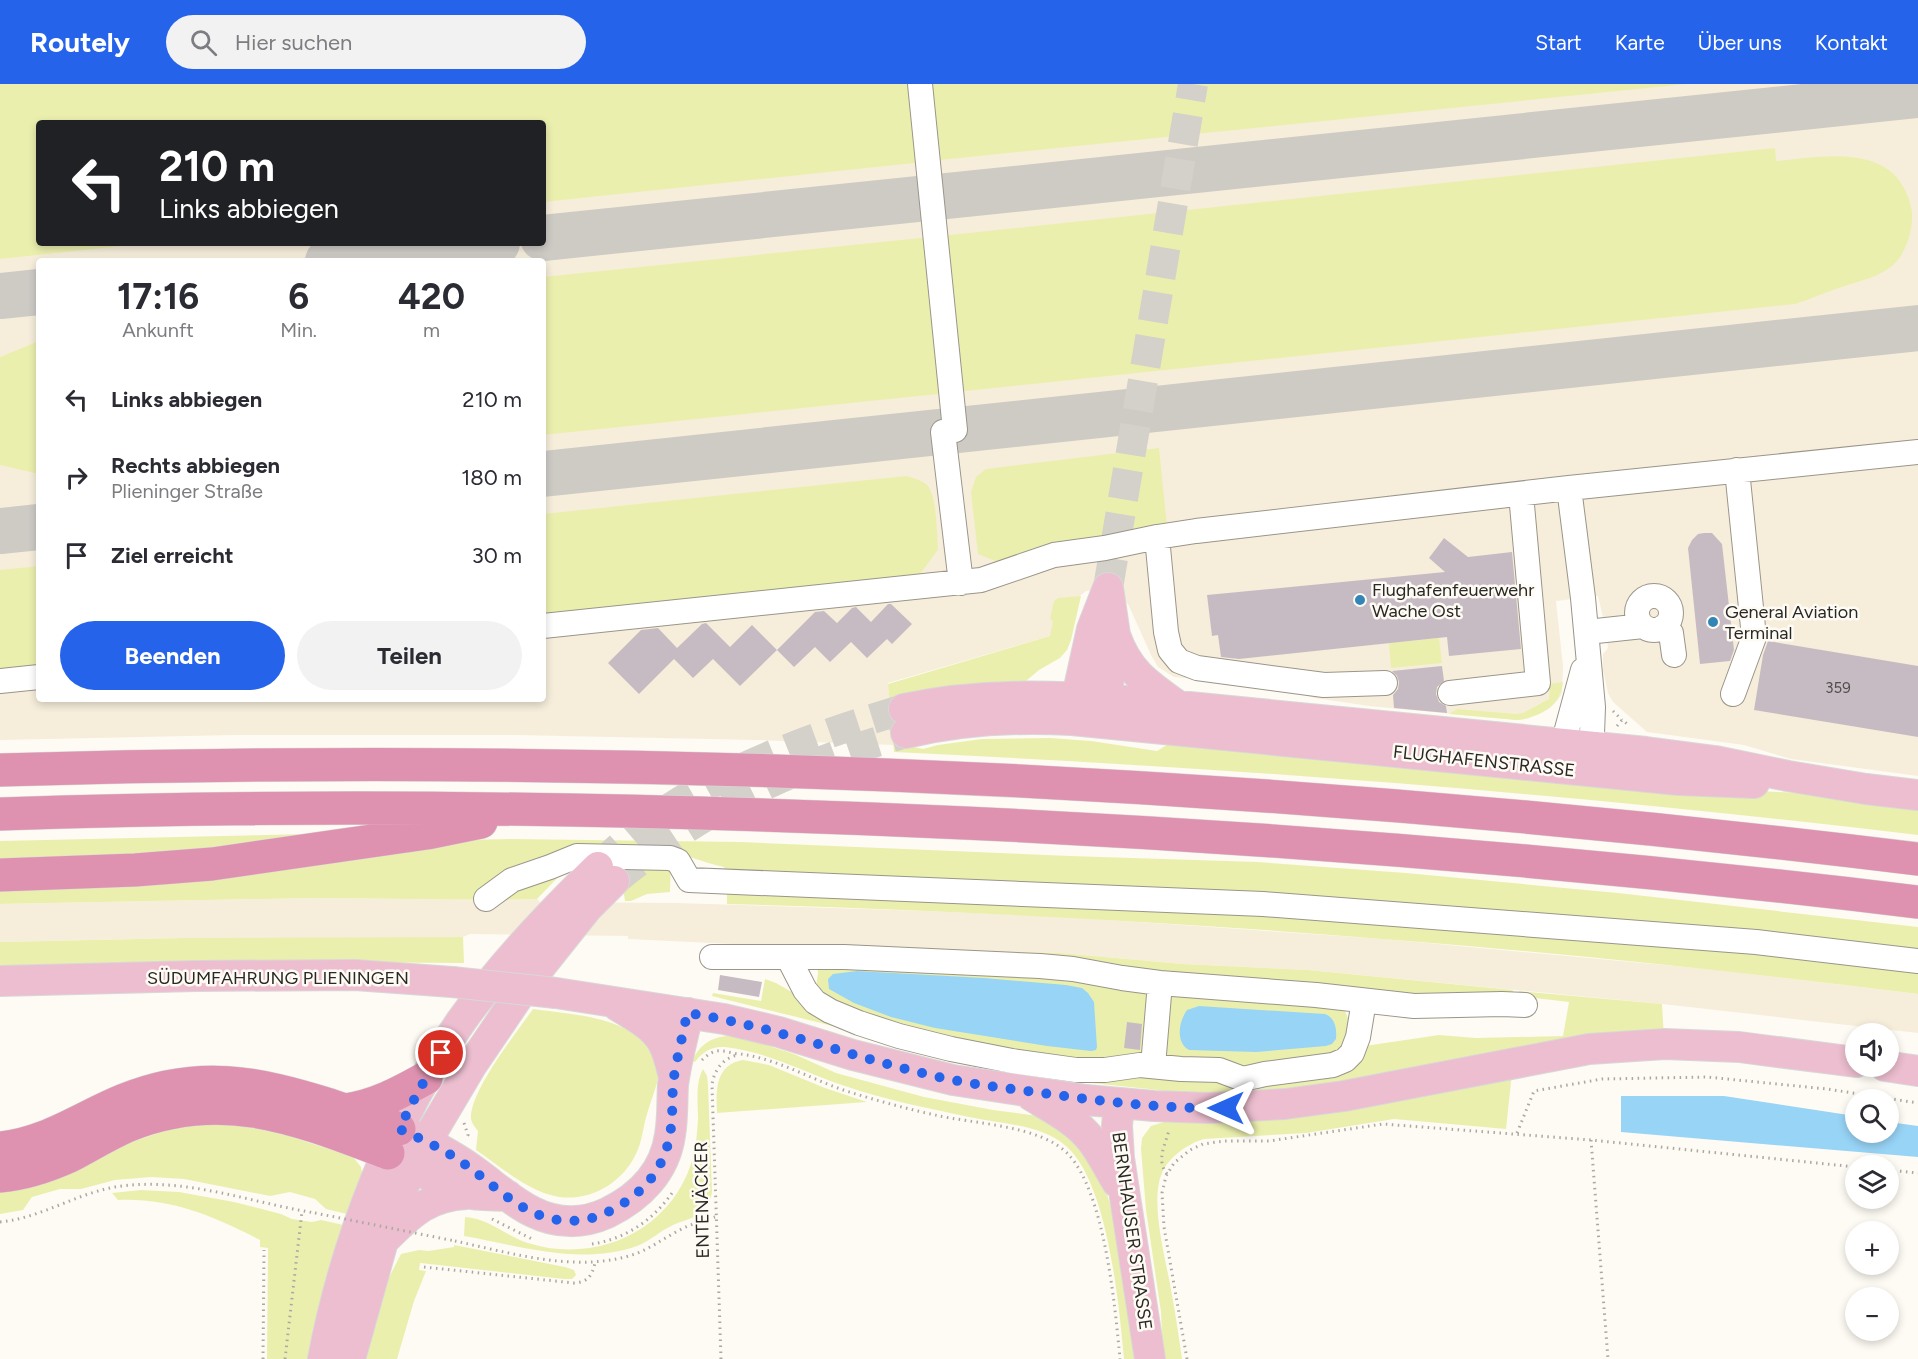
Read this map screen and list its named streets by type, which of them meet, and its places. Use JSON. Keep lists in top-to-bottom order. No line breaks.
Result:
{"streets":{"main road":["FLUGHAFENSTRASSE","SÜDUMFAHRUNG PLIENINGEN","BERNHAUSER STRASSE"],"path":["ENTENÄCKER"]},"crossings":[["SÜDUMFAHRUNG PLIENINGEN","BERNHAUSER STRASSE"]],"places":["Flughafenfeuerwehr Wache Ost","General Aviation Terminal"],"house_numbers":["359"],"page":{"header":"Routely","search":"Hier suchen","nav":["Start","Karte","Über uns","Kontakt"],"turn":["210 m","Links abbiegen"],"eta":["17:16","Ankunft","6","Min.","420","m"],"list":[{"name":"Links abbiegen","value":"210 m"},{"name":"Rechts abbiegen","note":"Plieninger Straße","value":"180 m"},{"name":"Ziel erreicht","value":"30 m"}],"buttons":["Beenden","Teilen"],"map_buttons":["+","−"]}}
